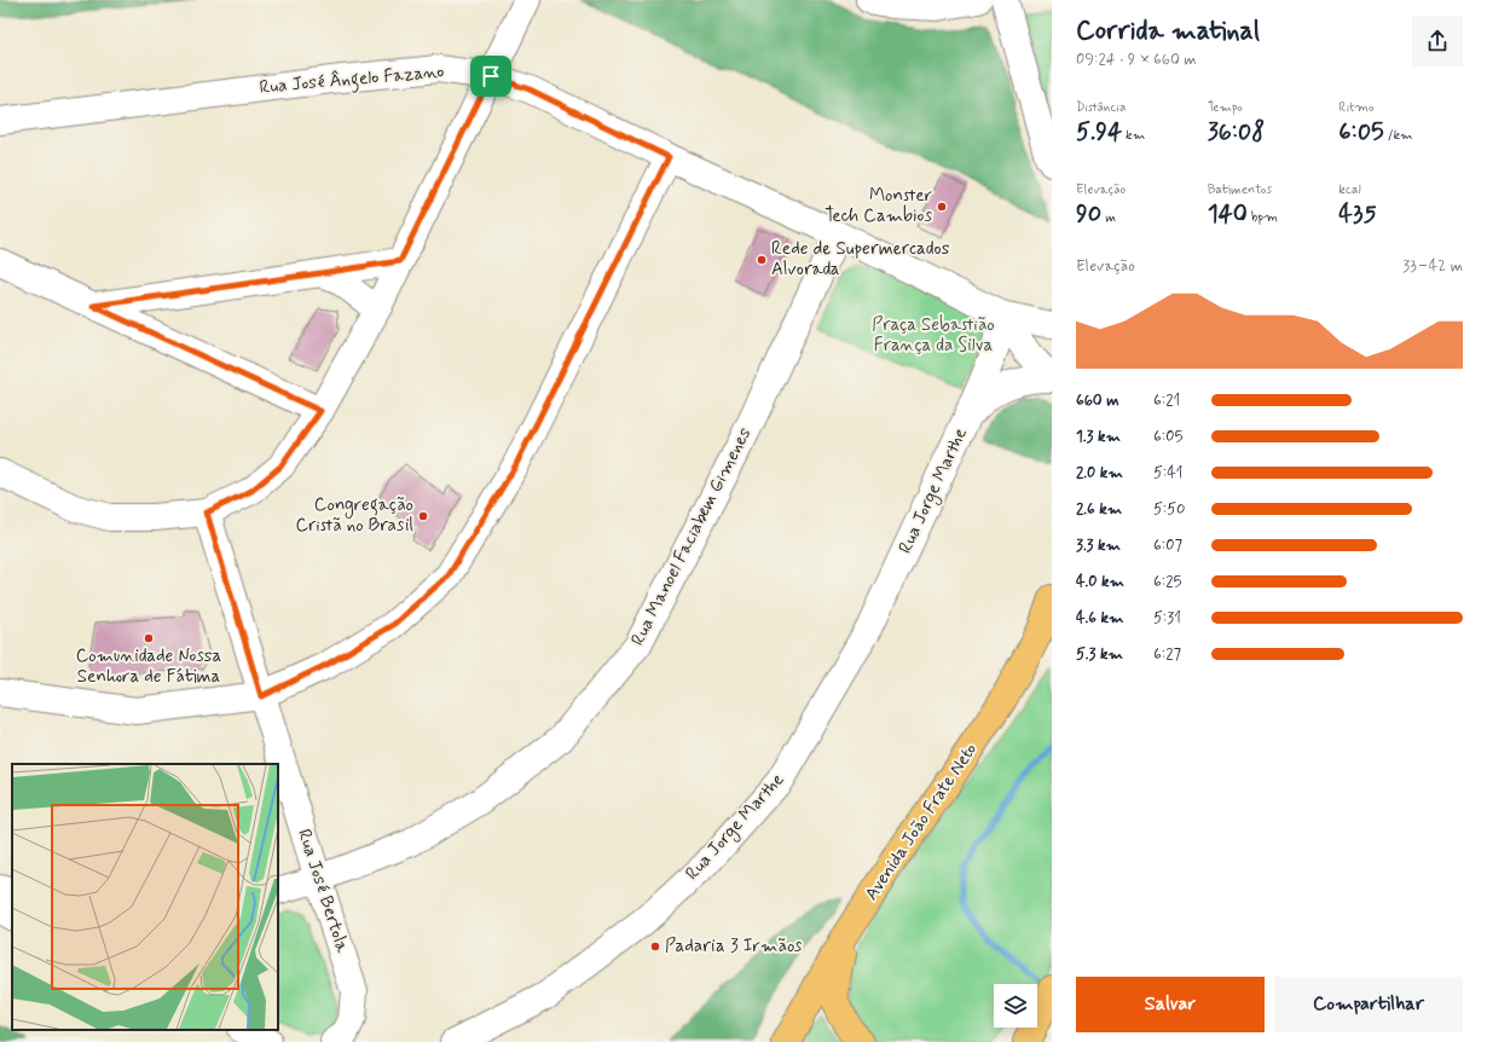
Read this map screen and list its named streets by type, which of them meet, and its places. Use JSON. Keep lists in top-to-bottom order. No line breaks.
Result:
{"streets":{"main road":["Avenida João Frate Neto"],"street":["Rua José Ângelo Fazano","Rua Jorge Marthe","Rua Manoel Faciabem Gimenes","Rua José Bertola"]},"crossings":[["Rua José Ângelo Fazano","Rua Jorge Marthe"],["Rua José Ângelo Fazano","Rua Manoel Faciabem Gimenes"],["Rua Manoel Faciabem Gimenes","Rua José Bertola"]],"parks":["Praça Sebastião França da Silva"],"places":["Monster Tech Cambios","Rede de Supermercados Alvorada","Congregação Cristã no Brasil","Comunidade Nossa Senhora de Fátima","Padaria 3 Irmãos"],"page":{"heading":["Corrida matinal","09:24 · 9 × 660 m"],"stats":[["Distância","5.94 km"],["Tempo","36:08"],["Ritmo","6:05 /km"],["Elevação","90 m"],["Batimentos","140 bpm"],["kcal","435"]],"chart":["Elevação","33–42 m"],"list":[{"name":"660 m","note":"6:21"},{"name":"1.3 km","note":"6:05"},{"name":"2.0 km","note":"5:41"},{"name":"2.6 km","note":"5:50"},{"name":"3.3 km","note":"6:07"},{"name":"4.0 km","note":"6:25"},{"name":"4.6 km","note":"5:31"},{"name":"5.3 km","note":"6:27"}],"buttons":["Salvar","Compartilhar"]}}
